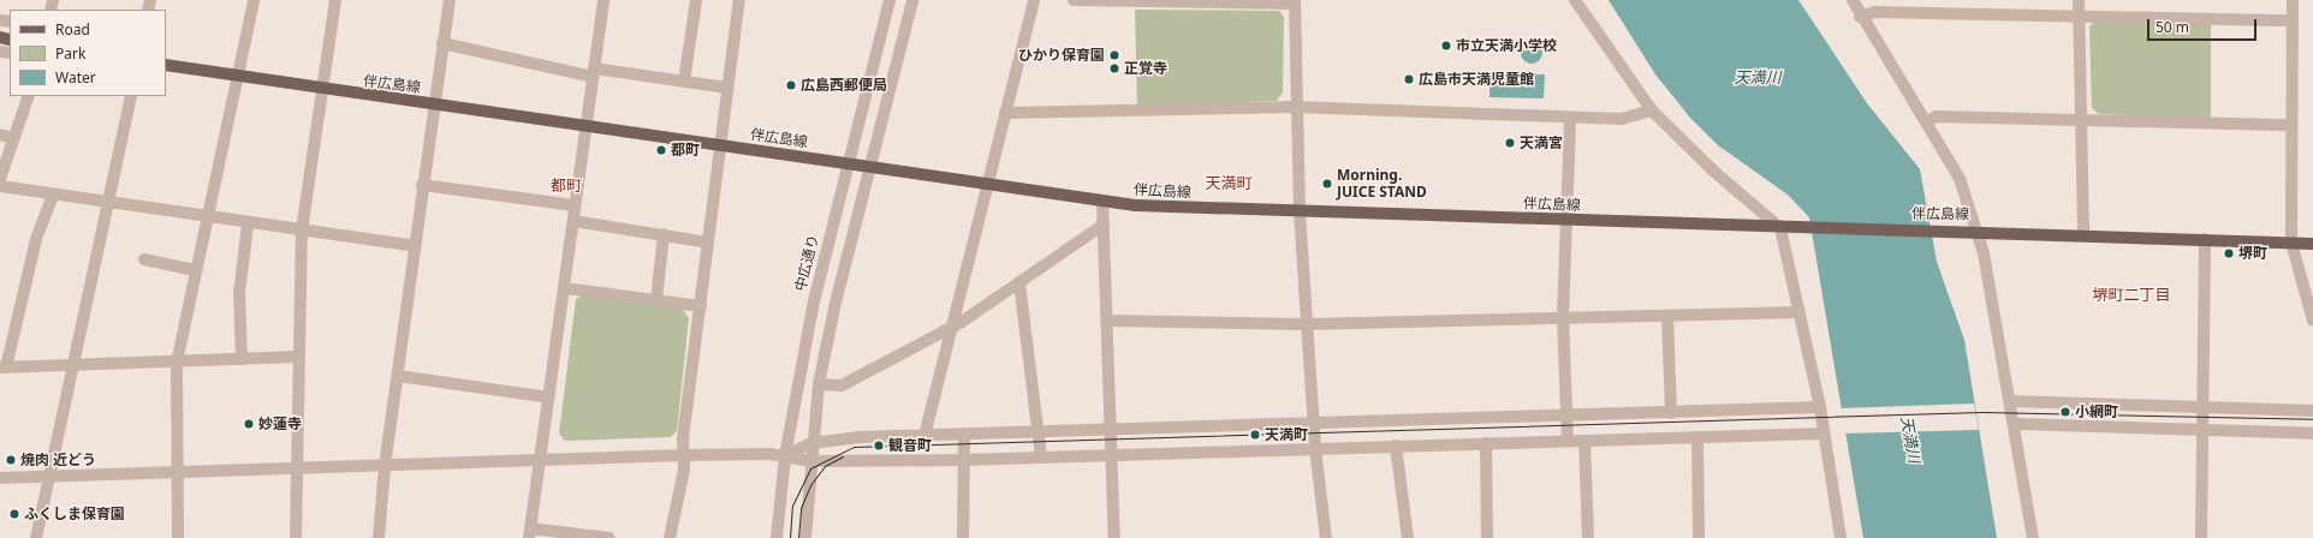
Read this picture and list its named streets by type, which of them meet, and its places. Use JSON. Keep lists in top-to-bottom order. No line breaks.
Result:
{"streets":{"main road":["伴広島線"],"street":["中広通り"]},"crossings":[["伴広島線","中広通り"]],"districts":["天満町","都町","堺町二丁目"],"water":["天満川"],"places":["市立天満小学校","ひかり保育園","正覚寺","広島市天満児童館","広島西郵便局","天満宮","都町","Morning. JUICE STAND","堺町","小網町","妙蓮寺","天満町","観音町","焼肉 近どう","ふくしま保育園"],"legend":["Road","Park","Water"],"scale_bar":"50 m"}
